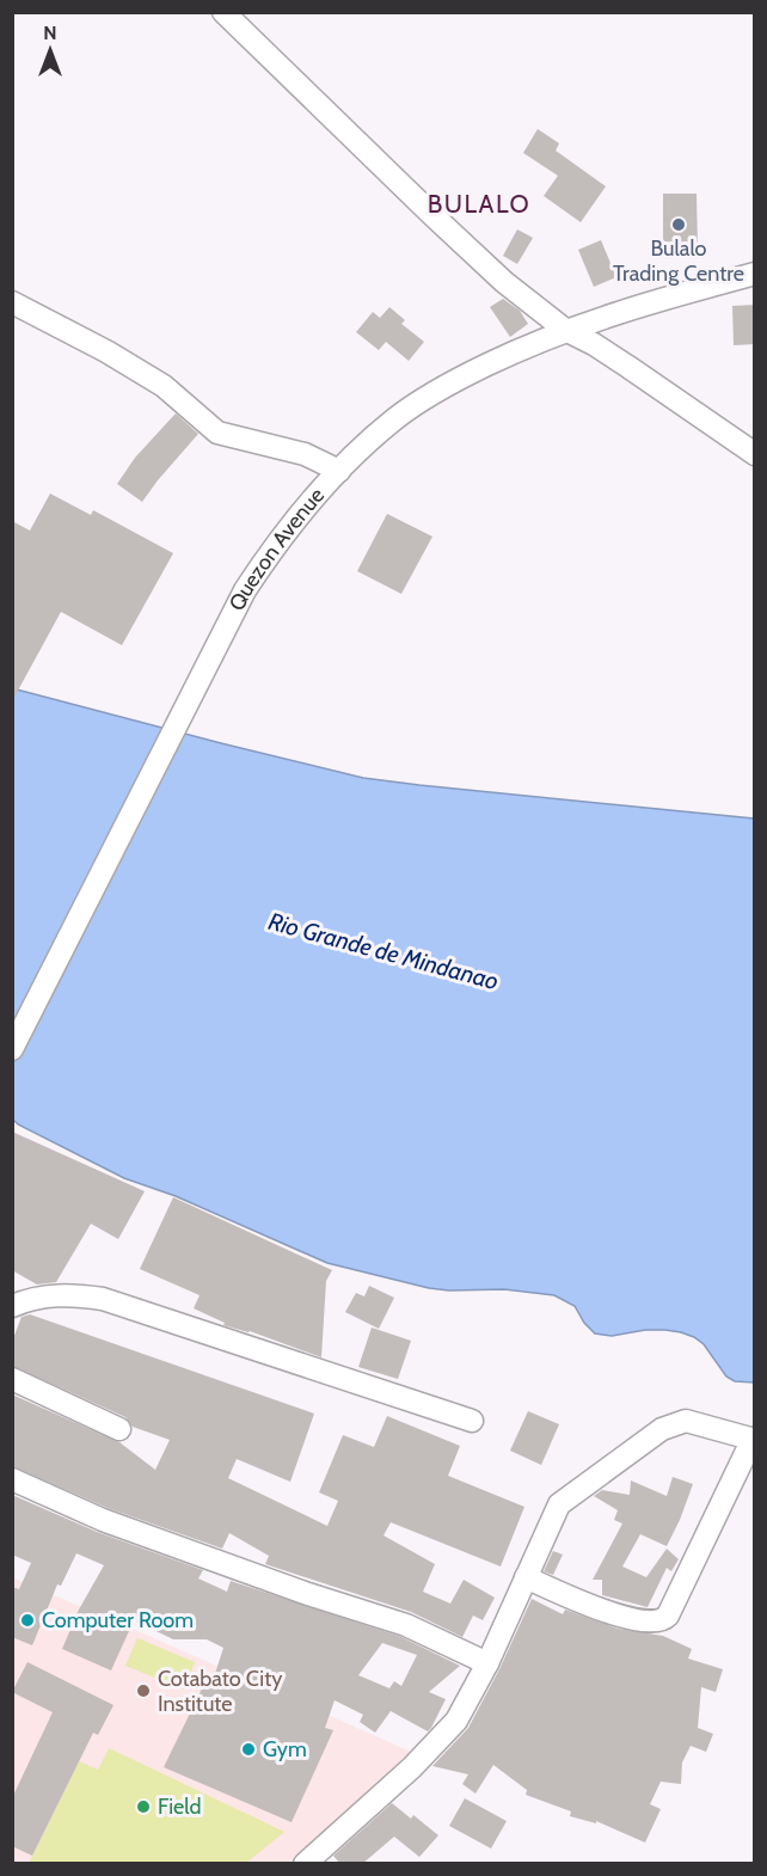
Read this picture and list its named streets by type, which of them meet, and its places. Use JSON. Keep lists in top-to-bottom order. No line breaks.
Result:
{"streets":{"street":["Quezon Avenue"]},"districts":["BULALO"],"water":["Rio Grande de Mindanao"],"places":["Bulalo Trading Centre","Computer Room","Cotabato City Institute","Gym","Field"],"north":"top"}
